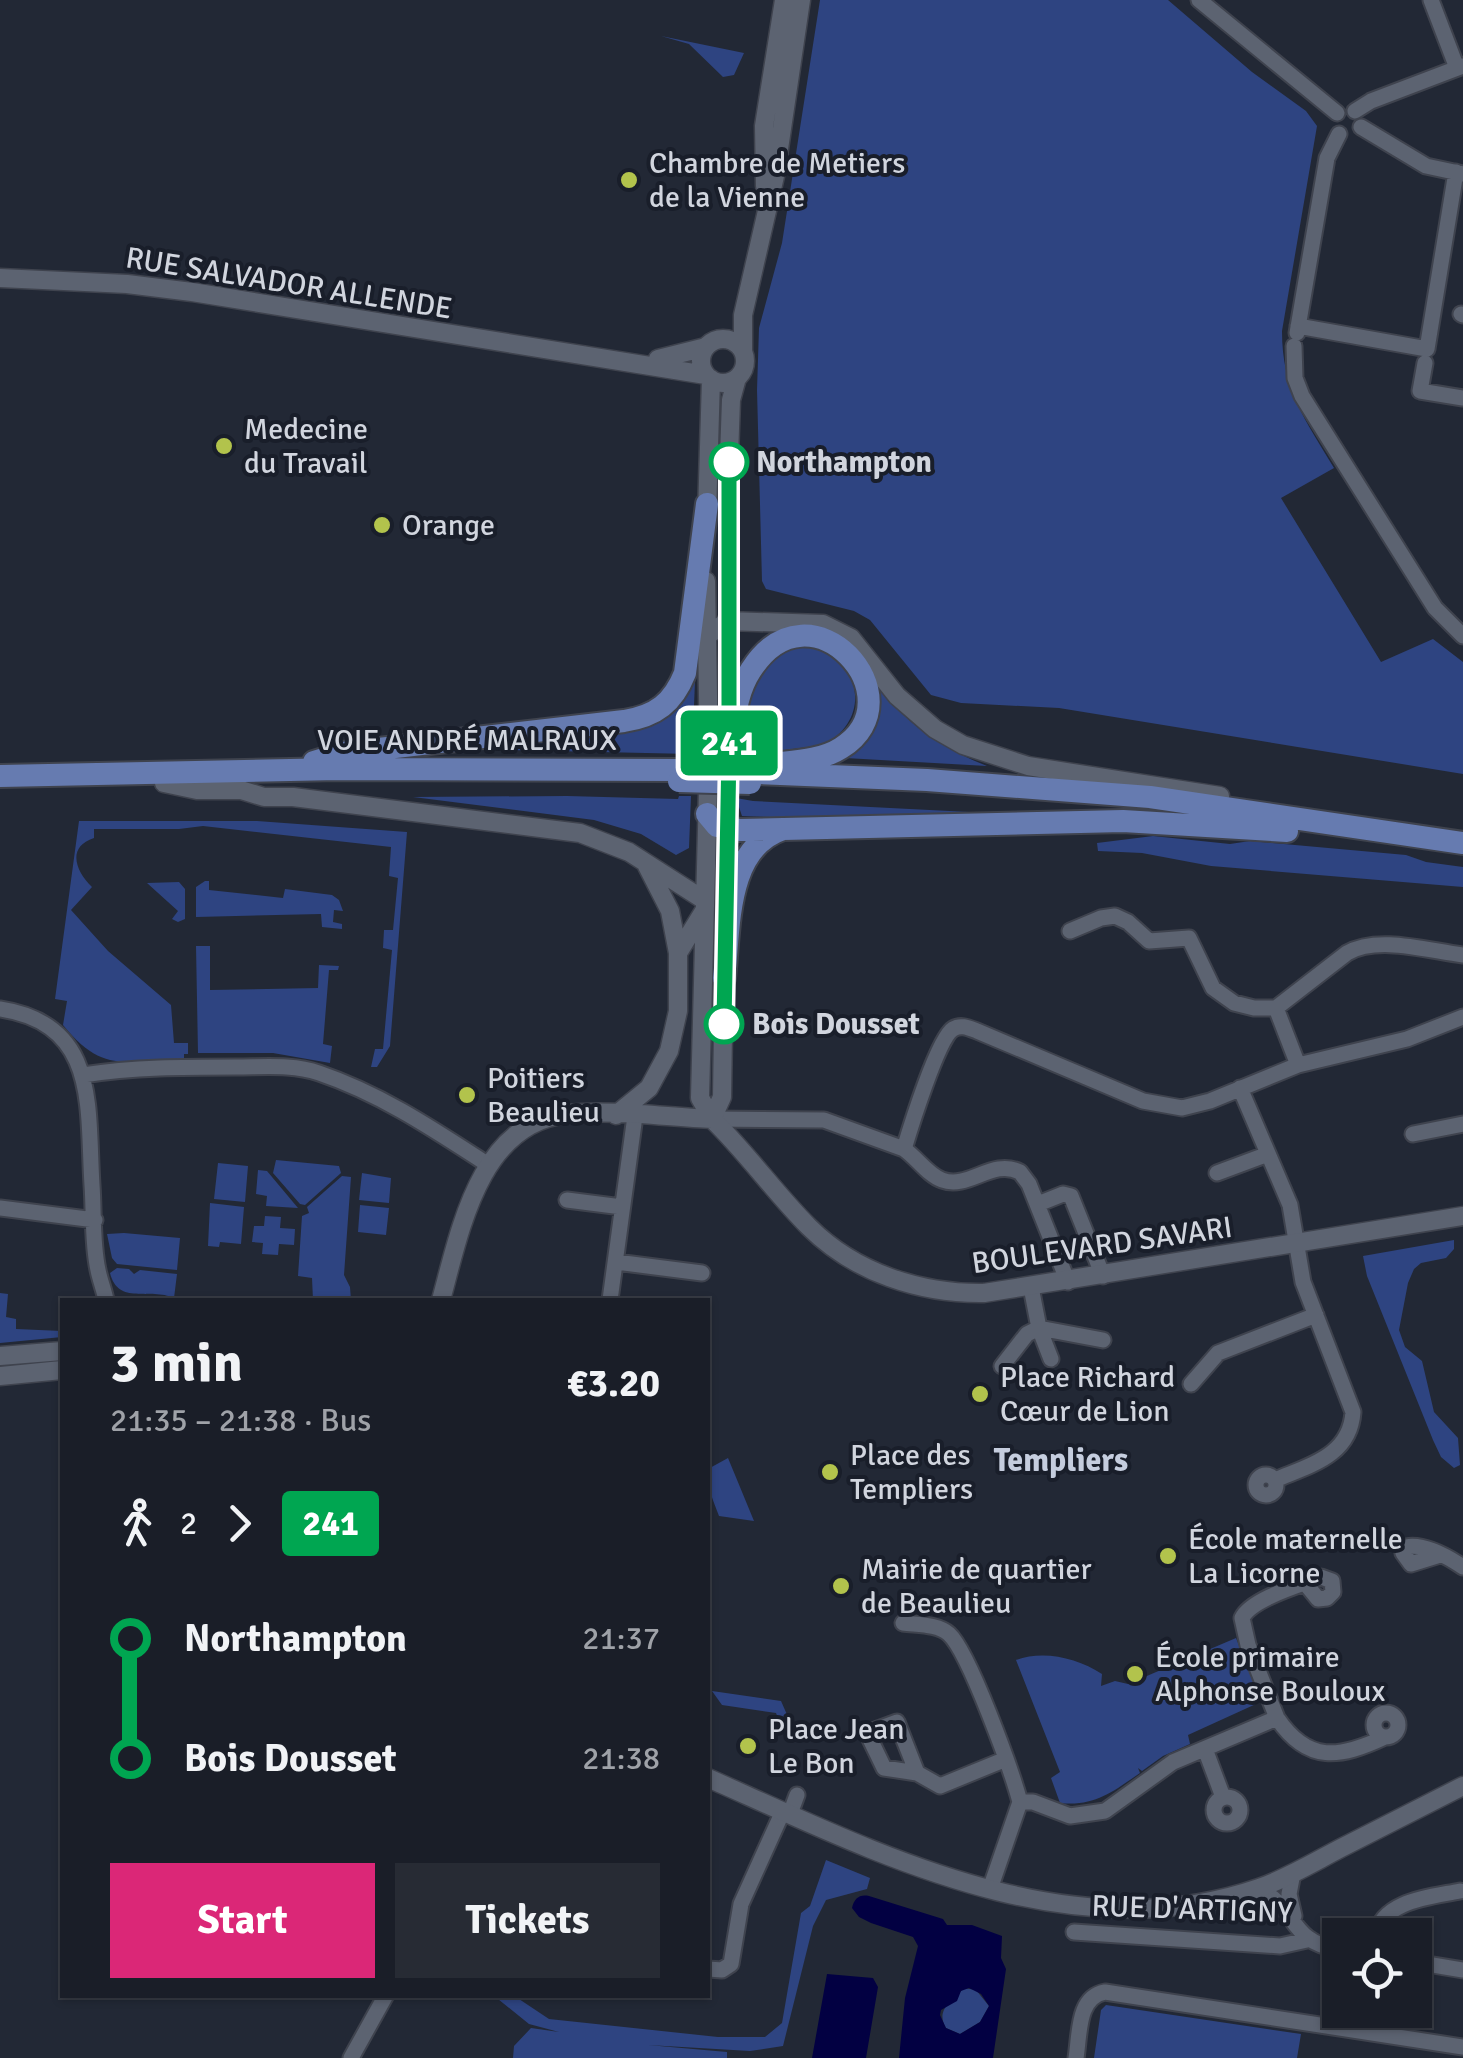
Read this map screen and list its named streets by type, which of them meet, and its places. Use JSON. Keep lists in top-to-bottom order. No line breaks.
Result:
{"streets":{"main road":["VOIE ANDRÉ MALRAUX"],"street":["RUE SALVADOR ALLENDE","BOULEVARD SAVARI","RUE D'ARTIGNY"]},"districts":["Templiers"],"places":["Chambre de Metiers de la Vienne","Medecine du Travail","Northampton","Orange","Bois Dousset","Poitiers Beaulieu","Place Richard Cœur de Lion","Place des Templiers","École maternelle La Licorne","Mairie de quartier de Beaulieu","École primaire Alphonse Bouloux","Place Jean Le Bon"],"lines":["bus line 241"],"page":{"on_map":"241","heading":["3 min","21:35 – 21:38 · Bus","€3.20"],"legs":["2","241"],"list":[{"name":"Northampton","value":"21:37"},{"name":"Bois Dousset","value":"21:38"}],"buttons":["Start","Tickets"]}}
